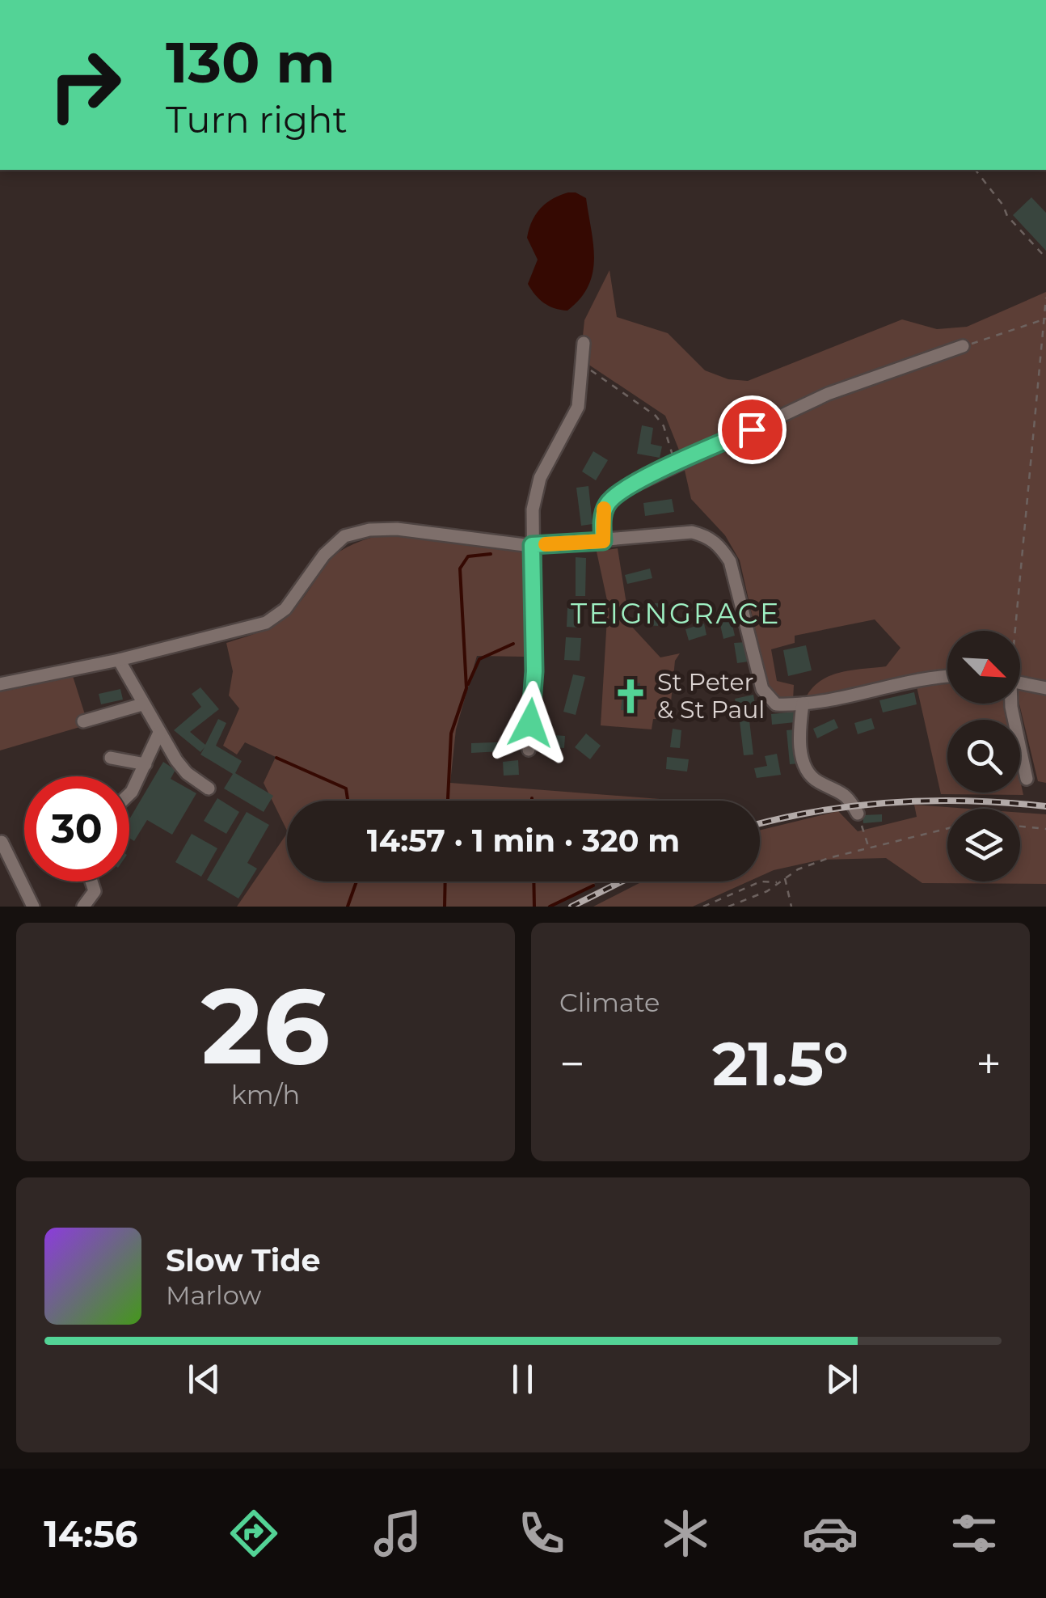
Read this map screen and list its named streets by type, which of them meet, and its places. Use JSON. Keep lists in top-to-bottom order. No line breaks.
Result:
{"districts":["TEIGNGRACE"],"places":{"church":["St Peter & St Paul"]},"north":"bottom right","page":{"turn":["130 m","Turn right"],"limit":"30","trip":"14:57 · 1 min · 320 m","tile":[["26","km/h"],"Climate"],"heat":["−","21.5°","+"],"song":["Slow Tide","Marlow"],"tabs":"14:56"}}
